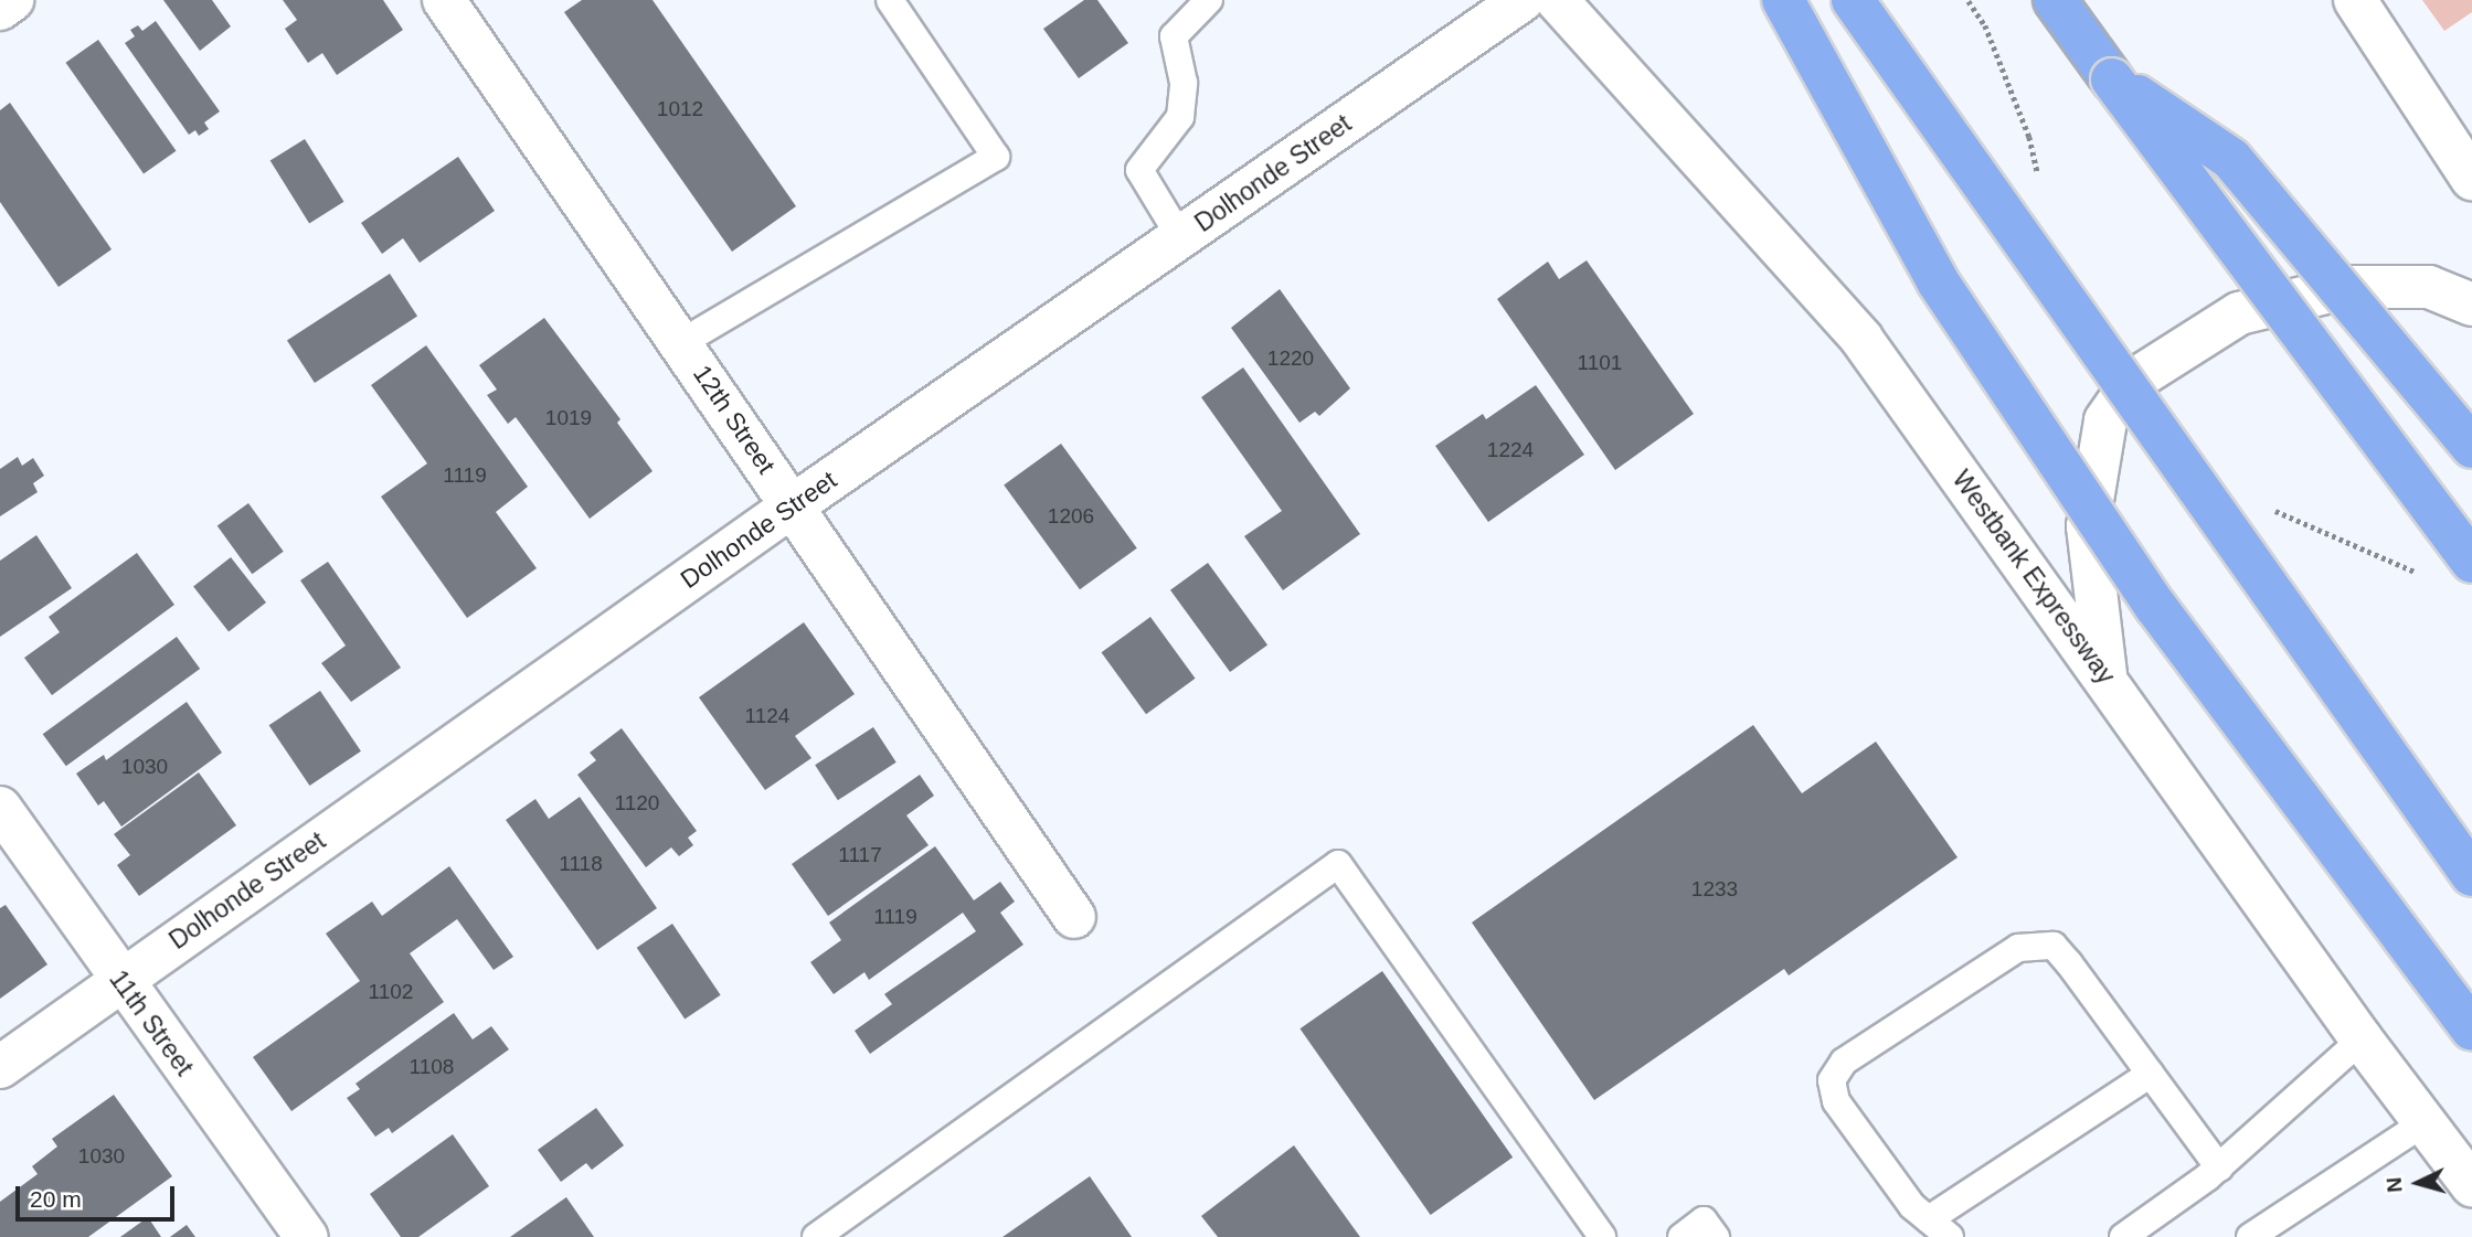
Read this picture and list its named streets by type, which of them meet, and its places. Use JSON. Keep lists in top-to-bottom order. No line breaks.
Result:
{"streets":{"street":["Dolhonde Street","12th Street","Westbank Expressway","11th Street"]},"crossings":[["Dolhonde Street","12th Street"],["Dolhonde Street","11th Street"]],"house_numbers":["1012","1220","1101","1019","1224","1119","1206","1124","1030","1120","1117","1118","1233","1119","1102","1108","1030"],"scale_bar":"20 m","north":"left"}
